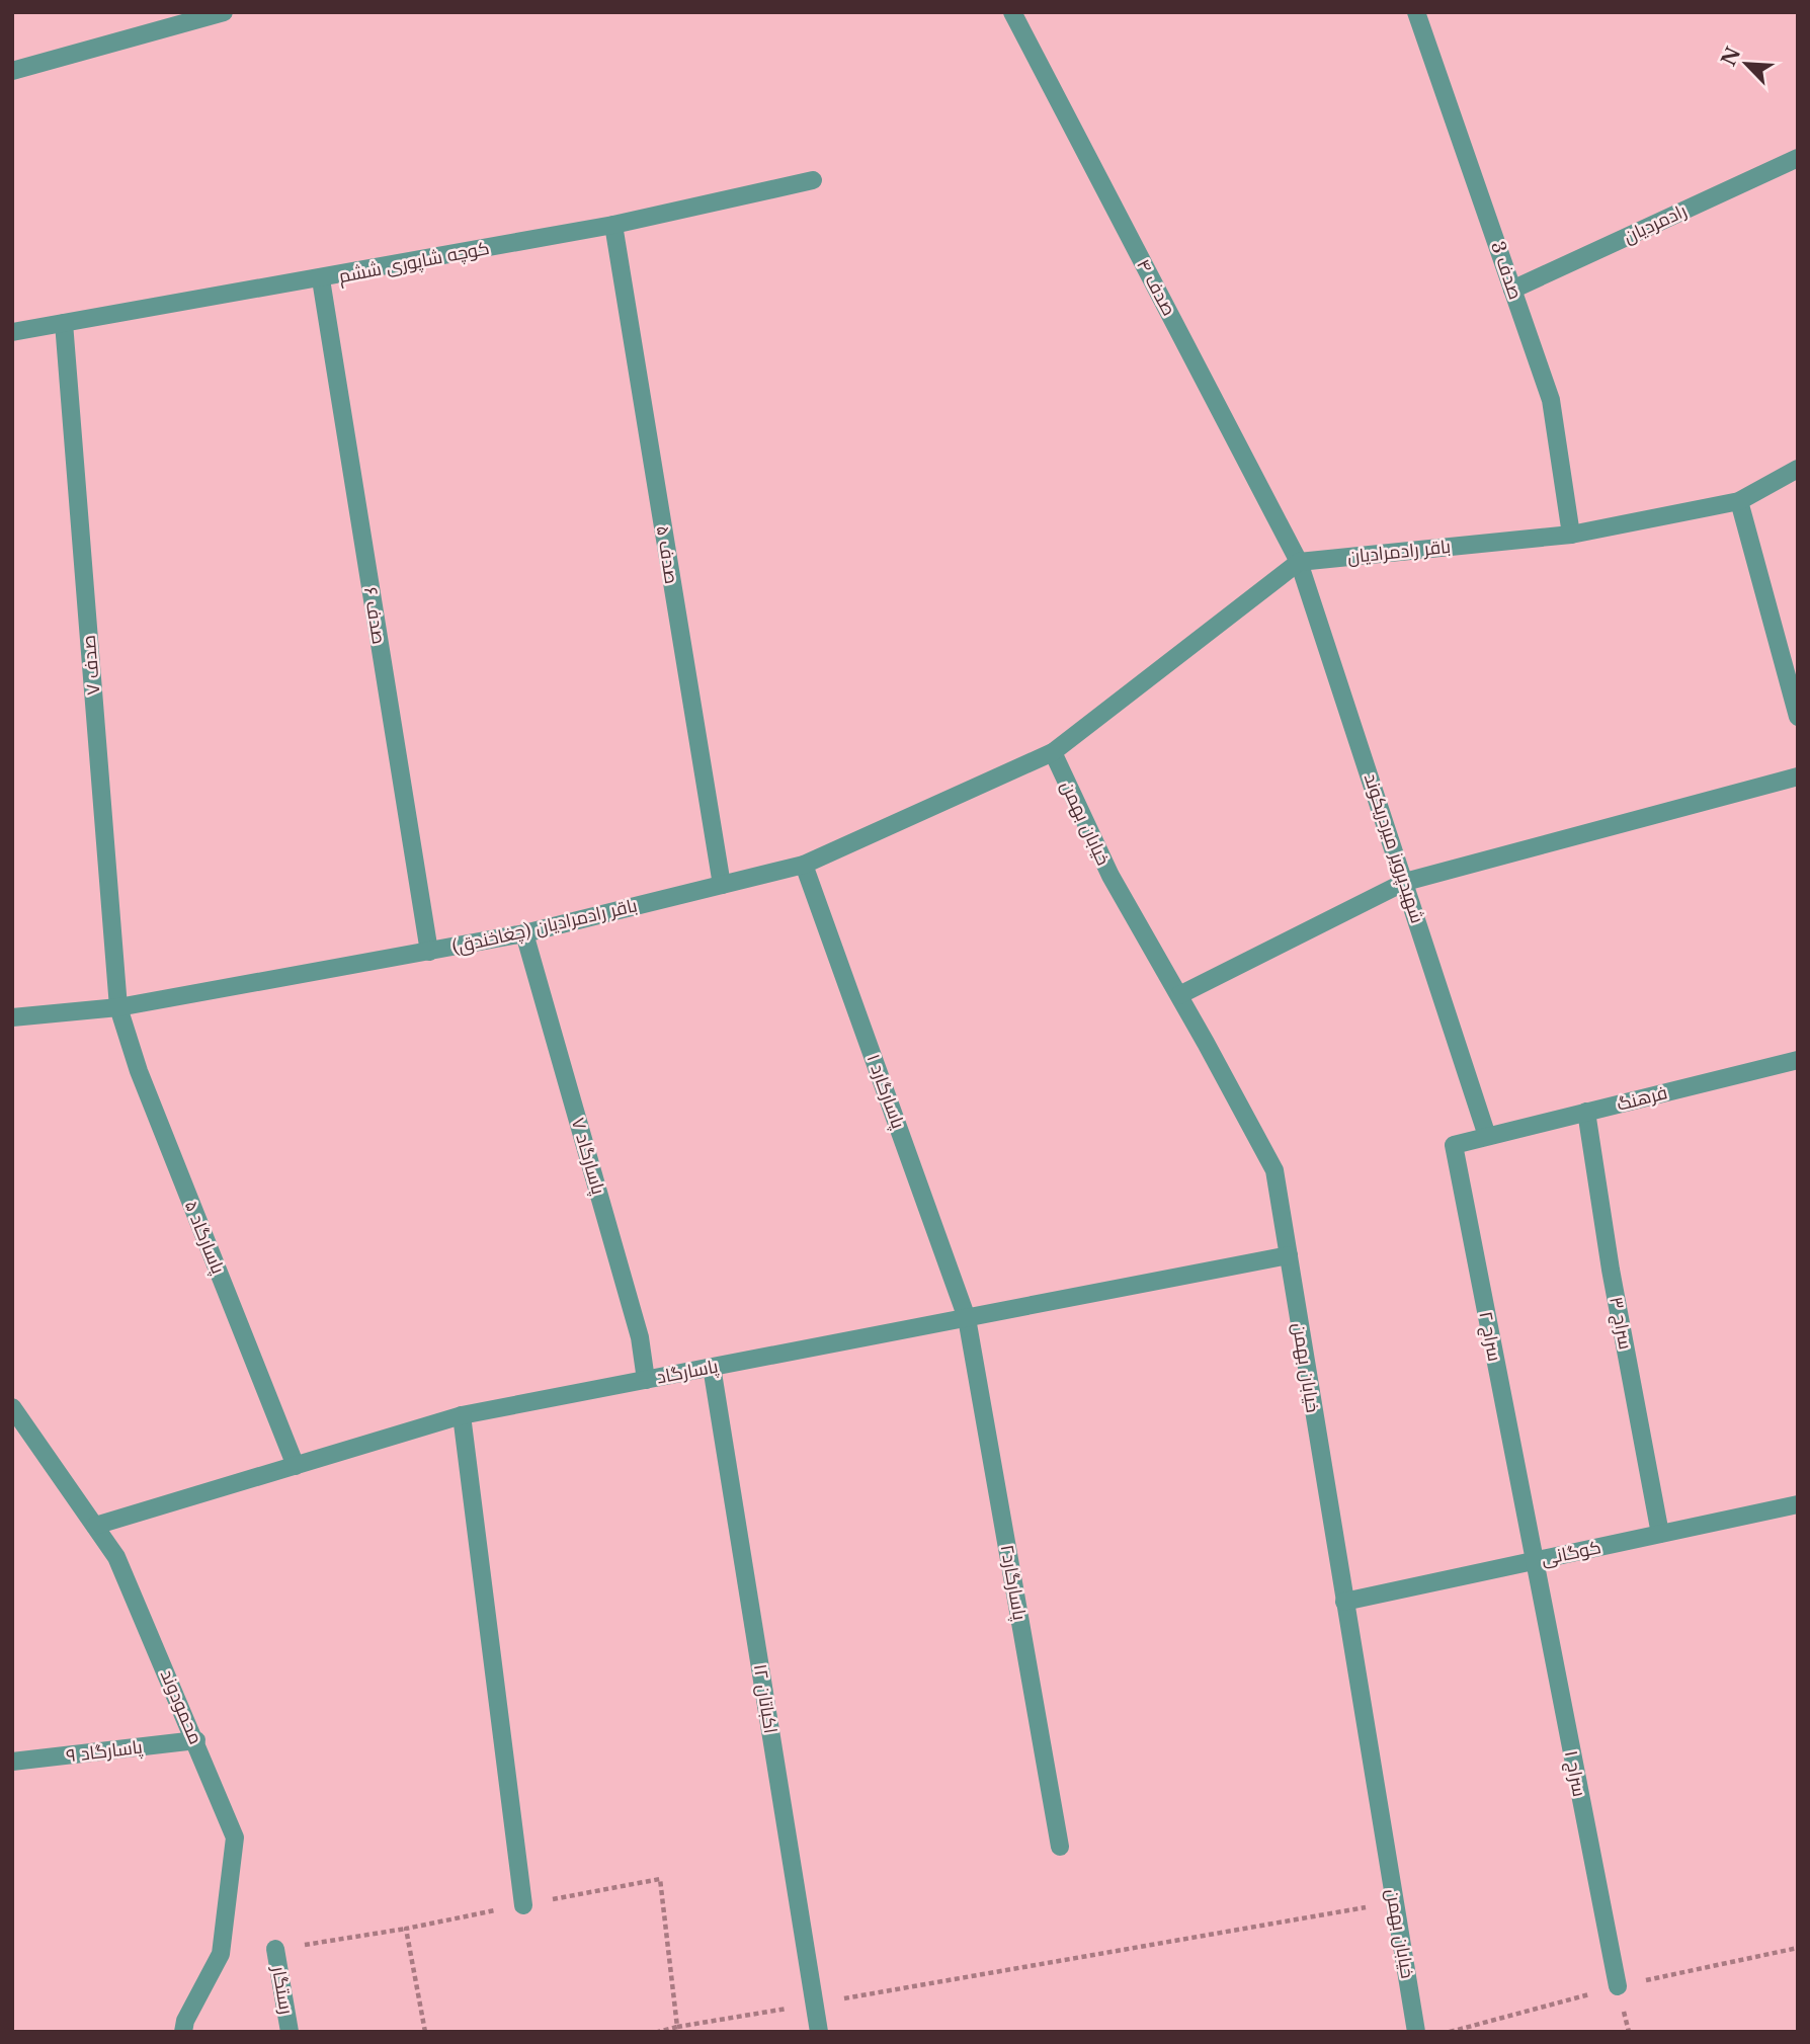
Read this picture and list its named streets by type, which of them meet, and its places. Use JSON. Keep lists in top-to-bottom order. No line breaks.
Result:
{"streets":{"street":["رادمردیان","کوچه شاپوری ششم","صدف 3","صدف ۴","باقر رادمرادیان","صدف ۵","صدف ۶","صدف ۷","خیابان بهمن","شهیدپرویز میردریکوند","باقر رادمرادیان (چغاخندق)","پاسارگارد ۱","فرهنگ","پاسارگاد ۷","پاسارگاد ۵","سراج ۳","سراج ۲","پاسارگاد","کوگانی","پاسارگارد۲","اکباتان ۱۲","محمودوند","پاسارگاد ۹","سراج ۱","رستگار"]},"crossings":[["رادمردیان","صدف 3"],["کوچه شاپوری ششم","صدف ۵"],["کوچه شاپوری ششم","صدف ۶"],["کوچه شاپوری ششم","صدف ۷"],["صدف 3","باقر رادمرادیان"],["صدف ۴","باقر رادمرادیان"],["صدف ۴","شهیدپرویز میردریکوند"],["باقر رادمرادیان","شهیدپرویز میردریکوند"],["صدف ۵","باقر رادمرادیان (چغاخندق)"],["صدف ۶","باقر رادمرادیان (چغاخندق)"],["صدف ۷","باقر رادمرادیان (چغاخندق)"],["صدف ۷","پاسارگاد ۵"],["خیابان بهمن","باقر رادمرادیان (چغاخندق)"],["خیابان بهمن","پاسارگاد"],["خیابان بهمن","کوگانی"],["شهیدپرویز میردریکوند","فرهنگ"],["شهیدپرویز میردریکوند","سراج ۲"],["باقر رادمرادیان (چغاخندق)","پاسارگارد ۱"],["باقر رادمرادیان (چغاخندق)","پاسارگاد ۷"],["باقر رادمرادیان (چغاخندق)","پاسارگاد ۵"],["پاسارگارد ۱","پاسارگاد"],["پاسارگارد ۱","پاسارگارد۲"],["فرهنگ","سراج ۳"],["فرهنگ","سراج ۲"],["پاسارگاد ۷","پاسارگاد"],["پاسارگاد ۵","پاسارگاد"],["سراج ۳","کوگانی"],["سراج ۲","کوگانی"],["سراج ۲","سراج ۱"],["پاسارگاد","پاسارگارد۲"],["پاسارگاد","اکباتان ۱۲"],["پاسارگاد","محمودوند"],["کوگانی","سراج ۱"],["محمودوند","پاسارگاد ۹"]],"north":"top left"}
